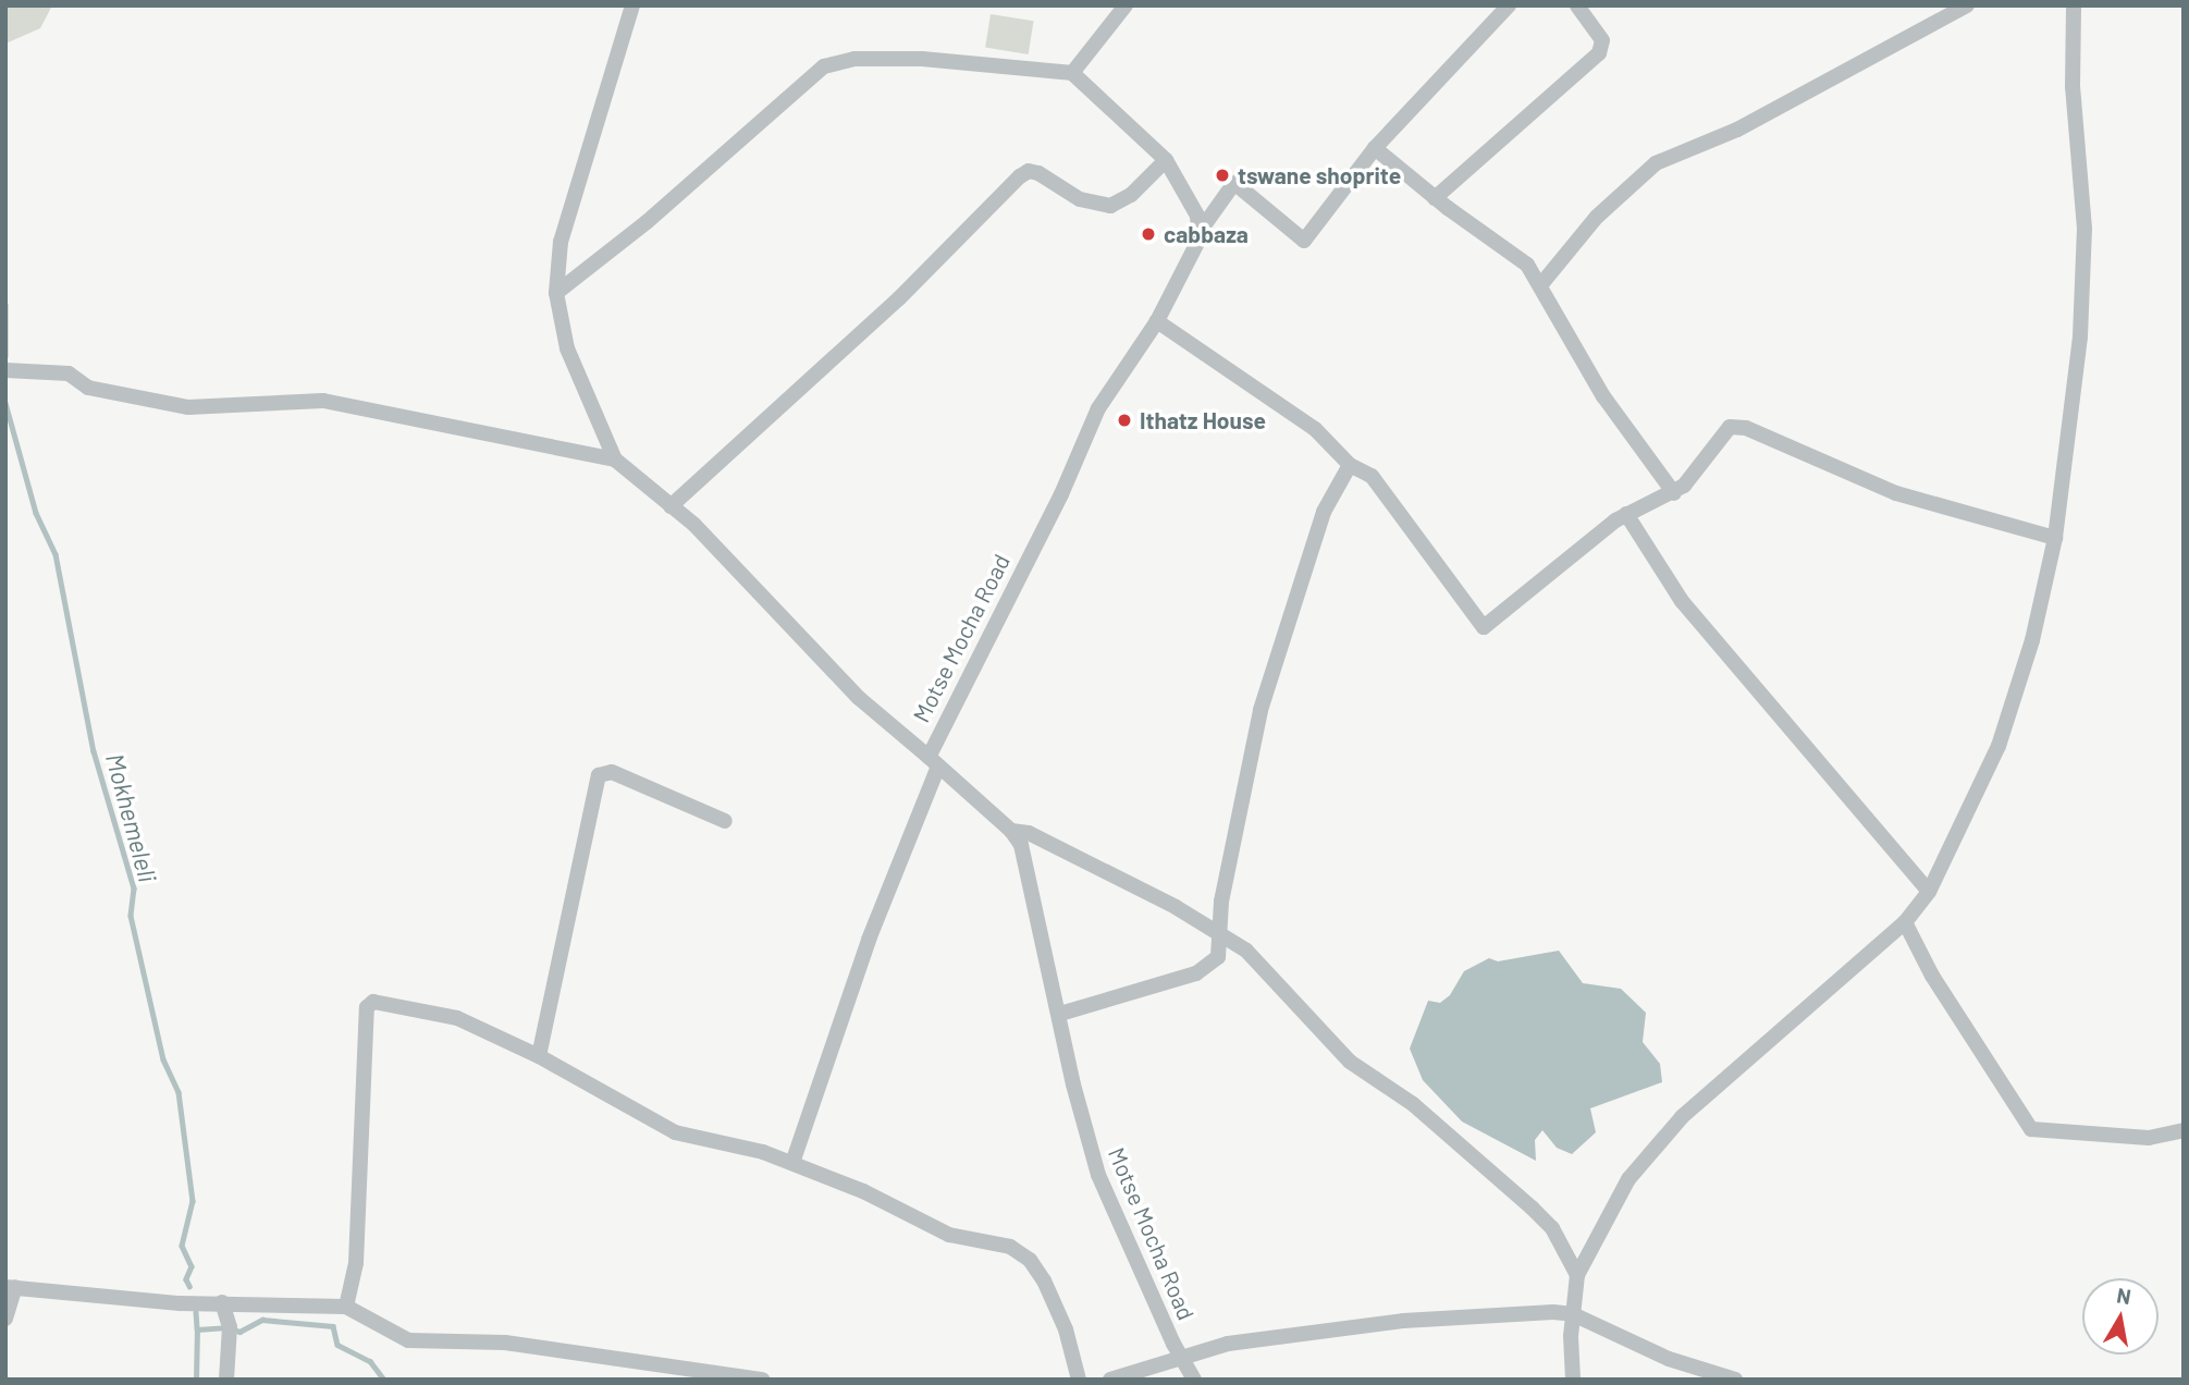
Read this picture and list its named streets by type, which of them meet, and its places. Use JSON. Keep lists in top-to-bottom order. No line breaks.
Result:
{"streets":{"street":["Motse Mocha Road"]},"water":["Mokhemeleli"],"places":["tswane shoprite","cabbaza","Ithatz House"],"north":"top"}
